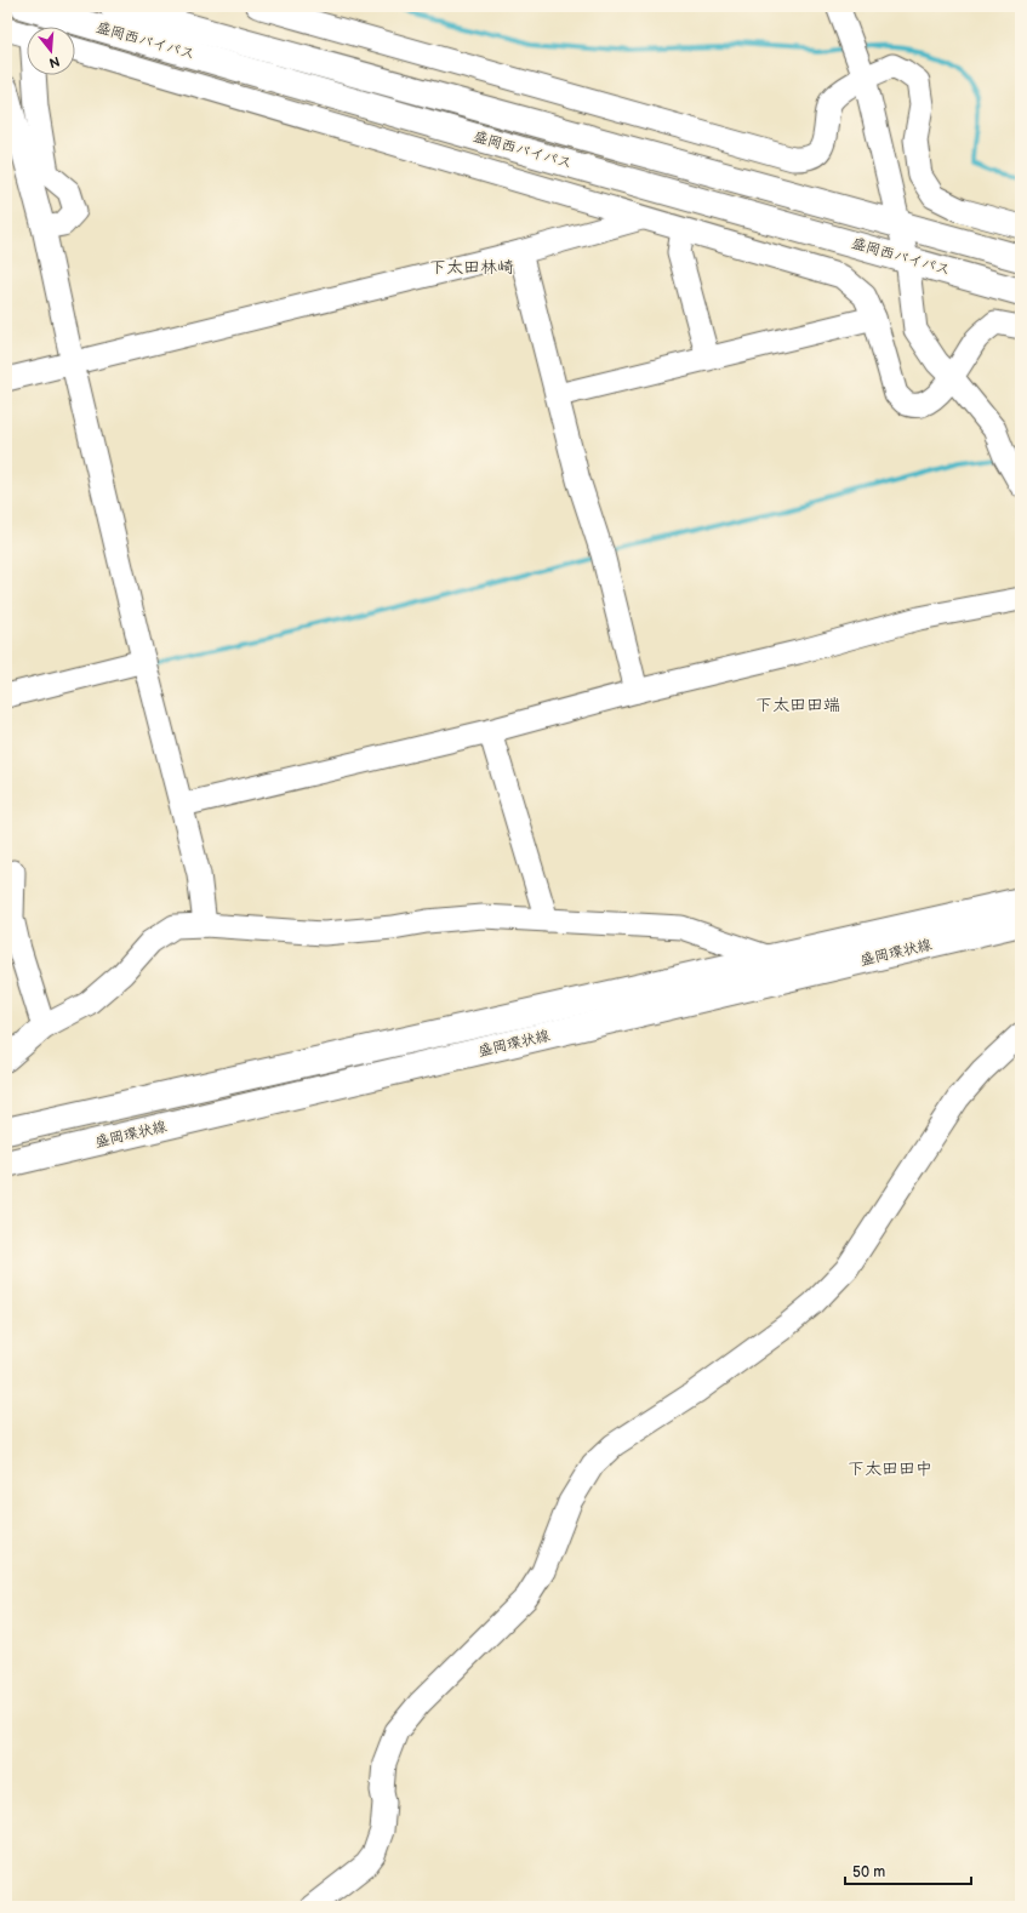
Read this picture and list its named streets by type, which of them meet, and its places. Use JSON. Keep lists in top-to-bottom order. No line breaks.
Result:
{"streets":{"main road":["盛岡西バイパス","盛岡環状線"]},"districts":["下太田林崎","下太田田端","下太田田中"],"scale_bar":"50 m","north":"bottom"}
